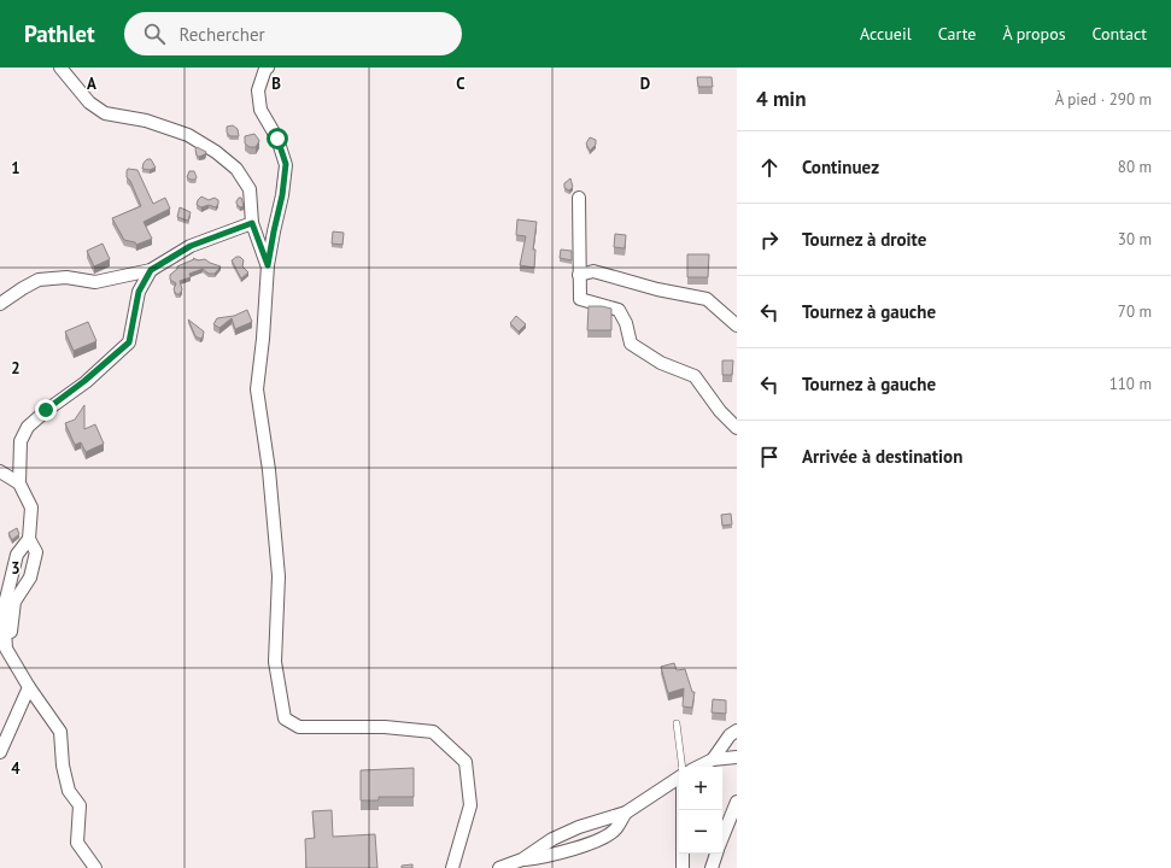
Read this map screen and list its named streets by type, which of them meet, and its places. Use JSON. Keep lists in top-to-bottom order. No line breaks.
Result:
{"page":{"header":"Pathlet","search":"Rechercher","nav":["Accueil","Carte","À propos","Contact"],"heading":["4 min","À pied · 290 m"],"list":[["Continuez","80 m"],["Tournez à droite","30 m"],["Tournez à gauche","70 m"],["Tournez à gauche","110 m"],"Arrivée à destination"],"map_buttons":["+","−"]},"grid":{"columns":["A","B","C","D"],"rows":["1","2","3","4"]}}
